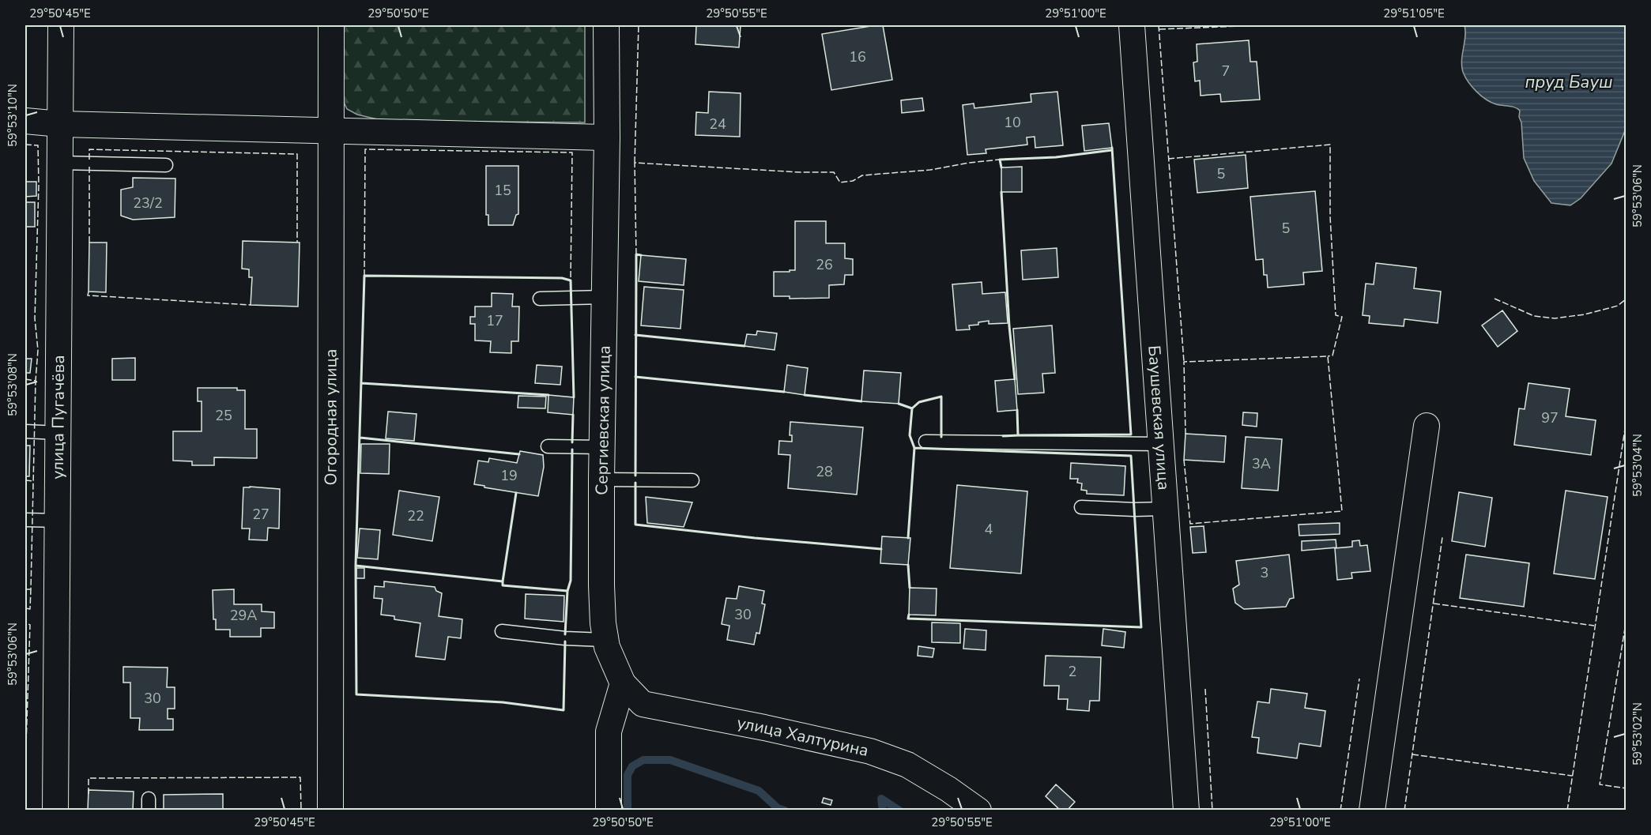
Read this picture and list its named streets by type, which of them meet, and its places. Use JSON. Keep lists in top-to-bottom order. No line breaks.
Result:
{"streets":{"street":["Огородная улица","улица Пугачёва","Баушевская улица","Сергиевская улица","улица Халтурина"]},"crossings":[["Сергиевская улица","улица Халтурина"]],"water":["пруд Бауш"],"house_numbers":["16","7","10","24","5","15","23/2","5","26","17","25","97","3А","28","19","27","22","4","3","30","29А","2","30"],"coordinates":["29°50'45\"E","29°50'50\"E","29°50'55\"E","29°51'00\"E","29°51'05\"E","59°53'10\"N","59°53'06\"N","59°53'08\"N","59°53'04\"N","59°53'02\"N"]}
